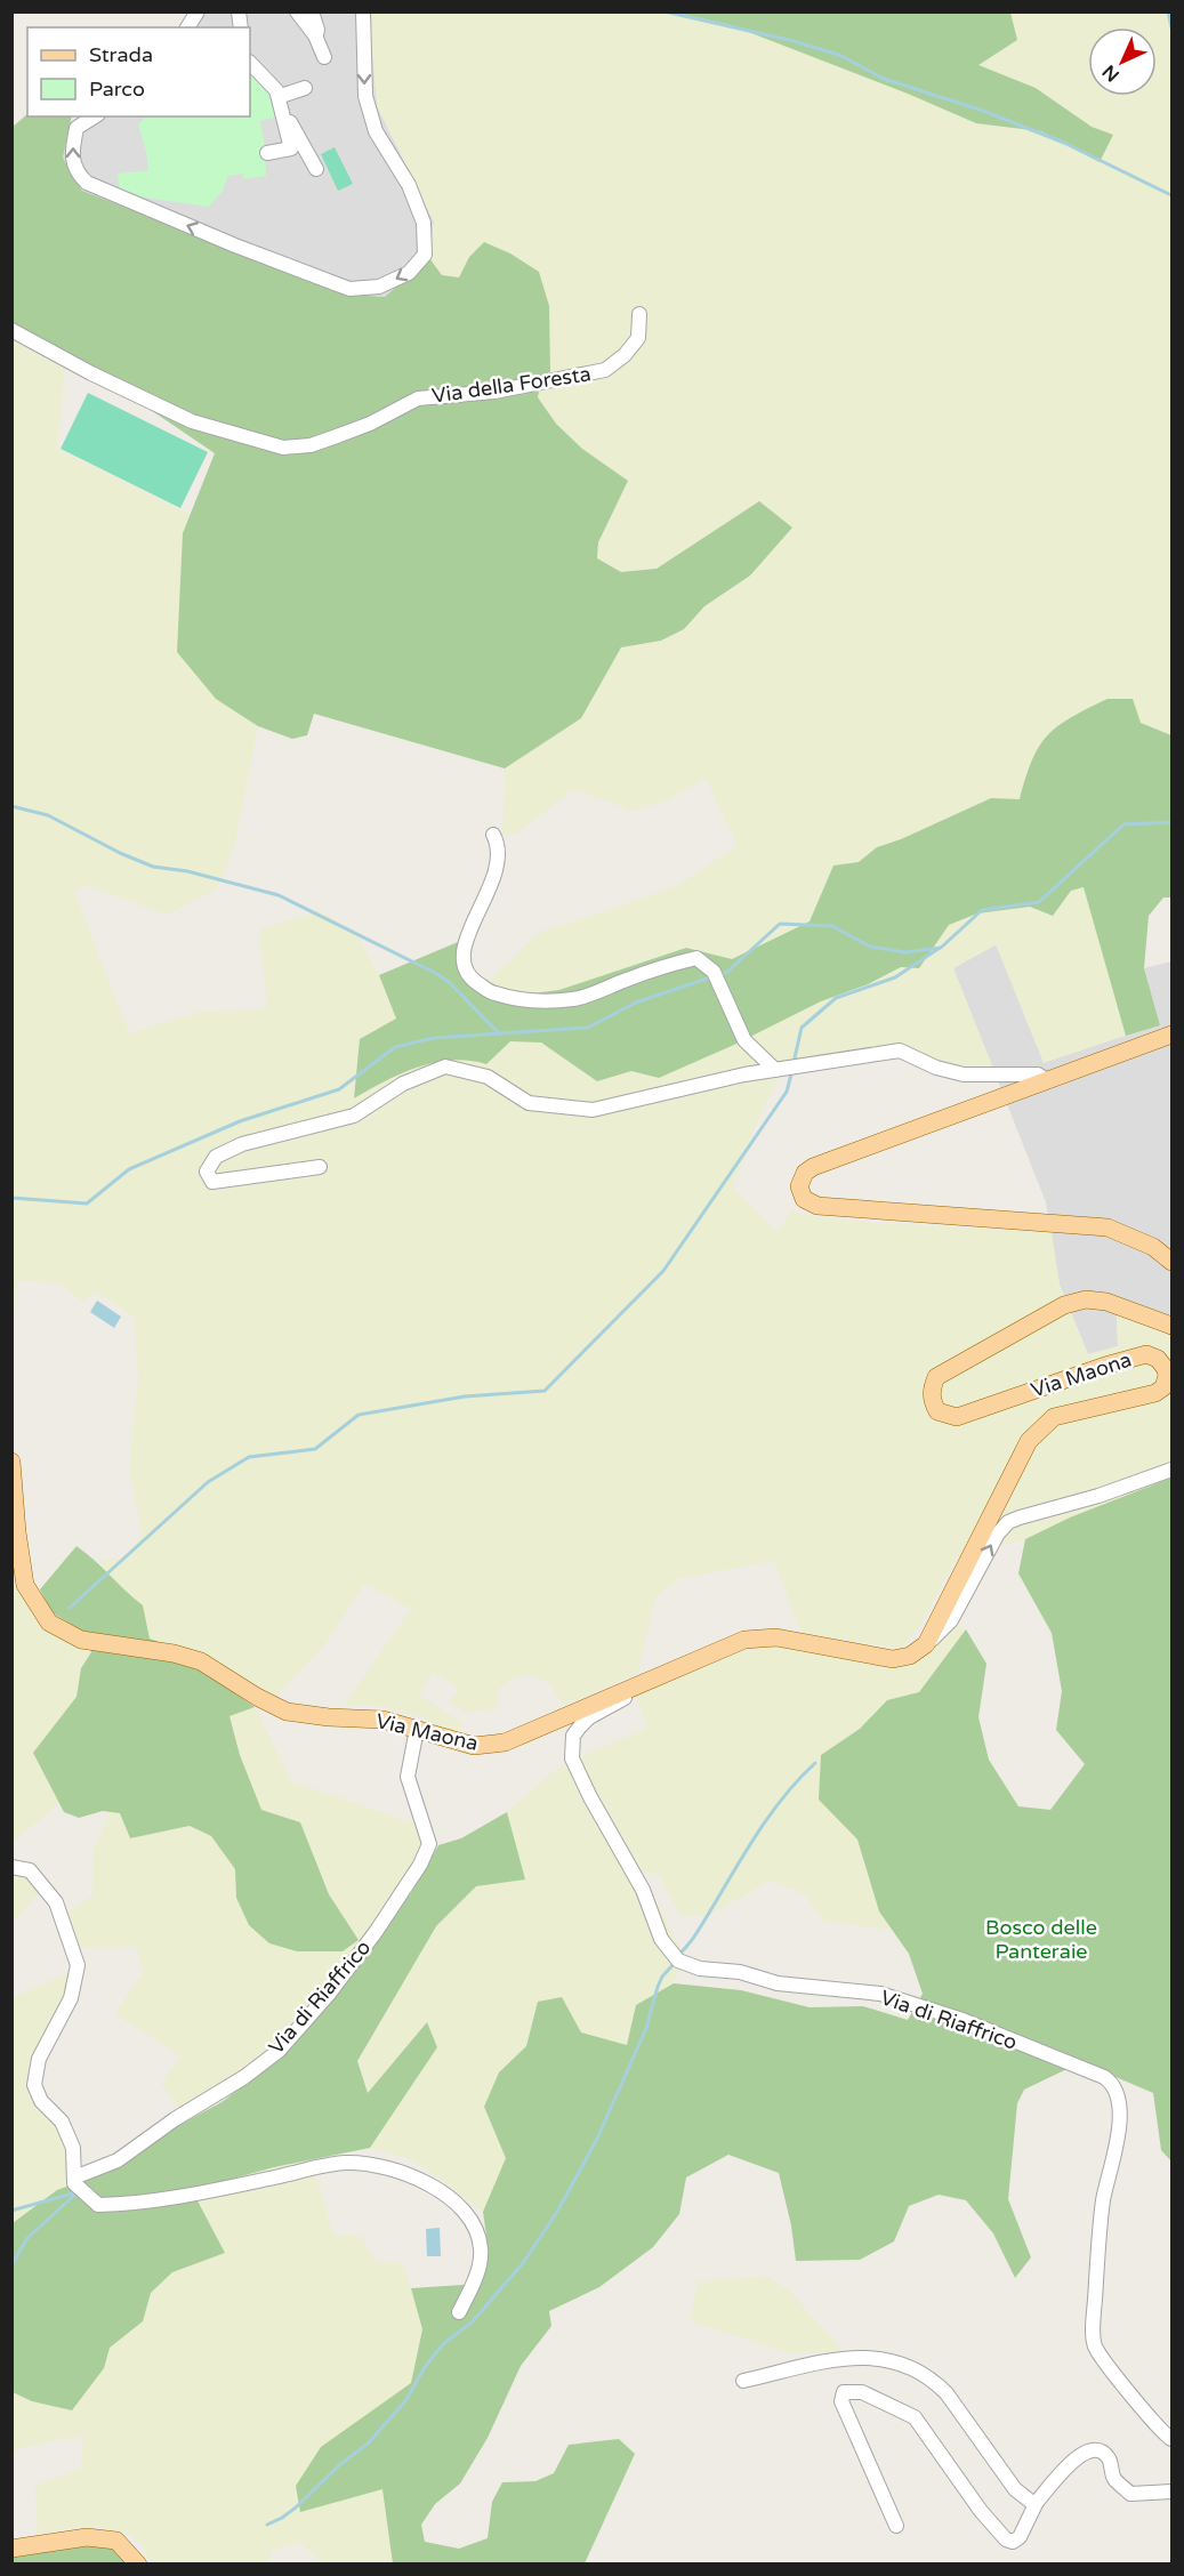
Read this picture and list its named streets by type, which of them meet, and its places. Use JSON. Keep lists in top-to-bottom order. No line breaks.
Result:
{"streets":{"main road":["Via Maona"],"street":["Via della Foresta","Via di Riaffrico"]},"crossings":[["Via Maona","Via di Riaffrico"]],"parks":["Bosco delle Panteraie"],"legend":["Strada","Parco"],"north":"bottom left"}
